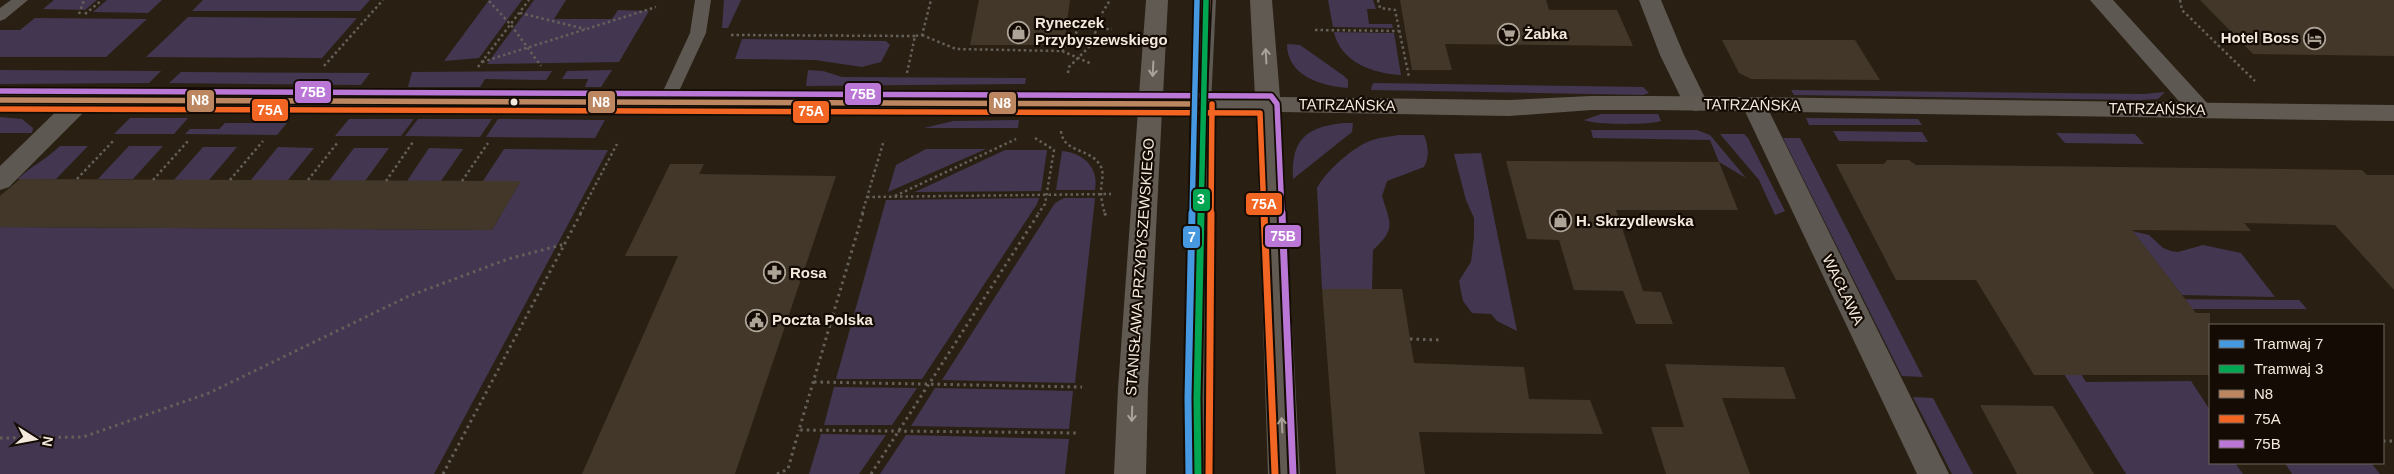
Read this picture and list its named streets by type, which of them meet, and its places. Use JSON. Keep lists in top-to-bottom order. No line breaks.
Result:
{"streets":{"street":["TATRZAŃSKA","STANISŁAWA PRZYBYSZEWSKIEGO","WACŁAWA"]},"crossings":[["TATRZAŃSKA","STANISŁAWA PRZYBYSZEWSKIEGO"],["TATRZAŃSKA","WACŁAWA"]],"places":{"shop":["Ryneczek Przybyszewskiego","H. Skrzydlewska"],"supermarket":["Żabka"],"hotel":["Hotel Boss"],"pharmacy":["Rosa"],"public building":["Poczta Polska"]},"lines":["tram line 7","tram line 3","transit line N8","transit line 75B","transit line 75A"],"legend":["Tramwaj 7","Tramwaj 3","N8","75A","75B"],"north":"right"}
